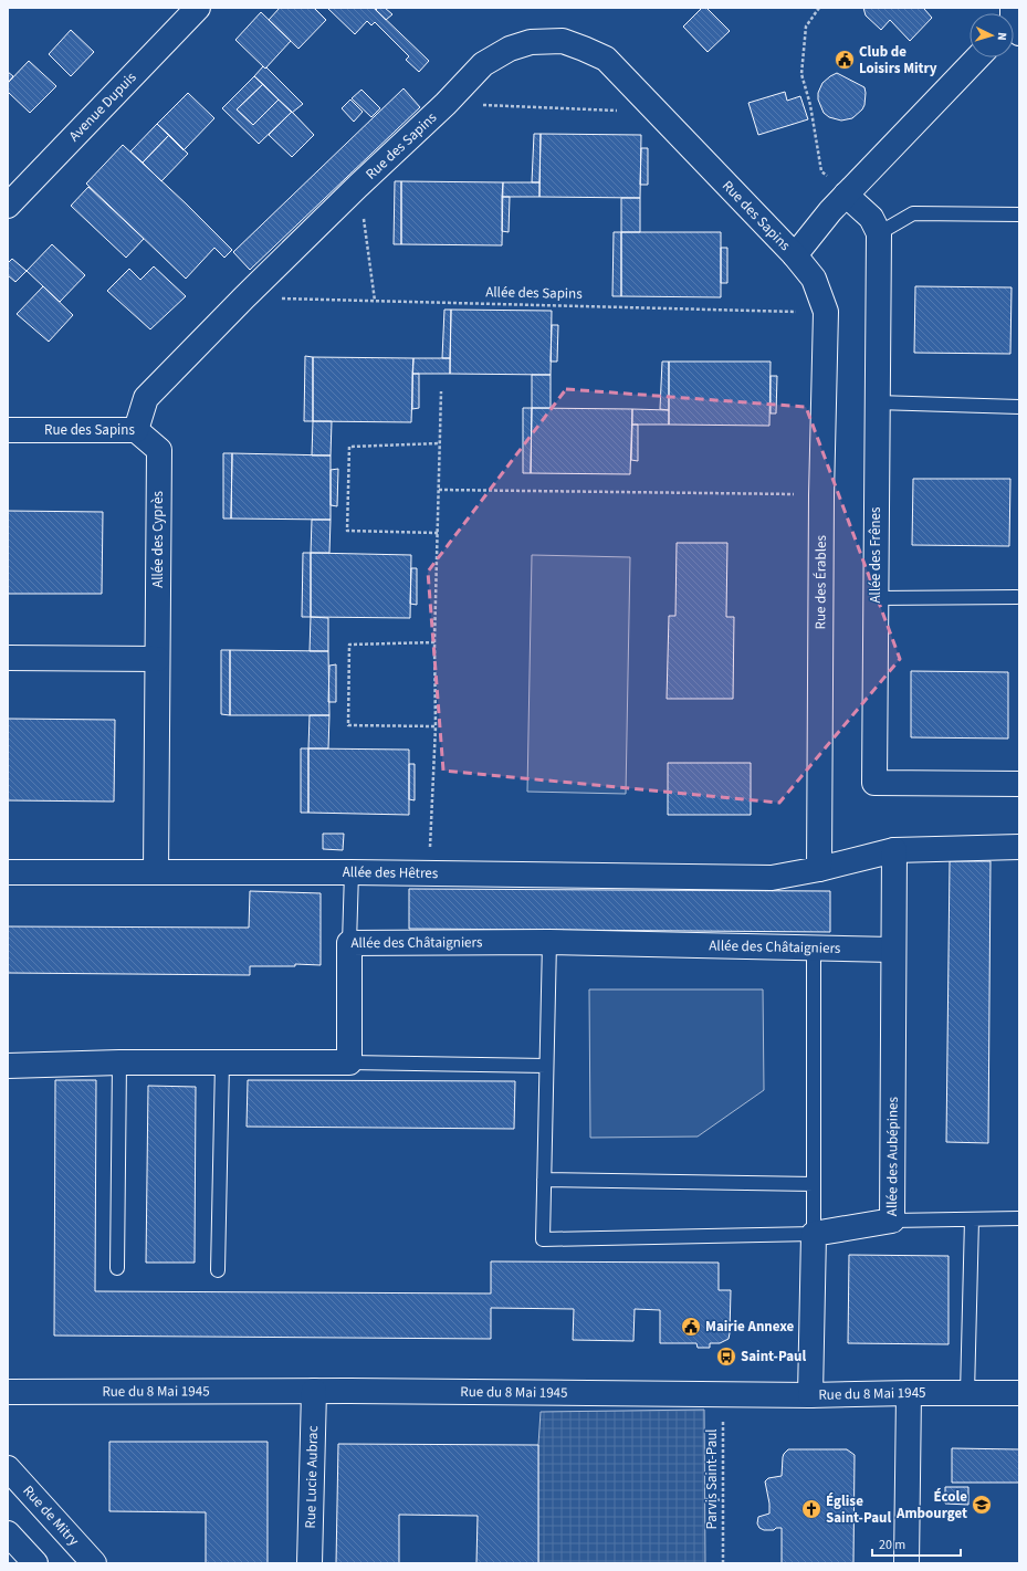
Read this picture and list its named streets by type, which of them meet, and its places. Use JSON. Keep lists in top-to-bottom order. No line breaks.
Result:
{"streets":{"street":["Avenue Dupuis","Rue des Sapins","Allée des Cyprès","Allée des Frênes","Rue des Érables","Allée des Hêtres","Allée des Châtaigniers","Allée des Aubépines","Rue du 8 Mai 1945","Rue Lucie Aubrac","Rue de Mitry"],"path":["Allée des Sapins","Parvis Saint-Paul"]},"crossings":[["Rue des Sapins","Allée des Sapins"],["Rue des Sapins","Allée des Cyprès"],["Rue des Sapins","Rue des Érables"],["Allée des Sapins","Rue des Érables"],["Allée des Cyprès","Allée des Hêtres"],["Rue des Érables","Allée des Hêtres"],["Allée des Châtaigniers","Allée des Aubépines"],["Rue du 8 Mai 1945","Rue Lucie Aubrac"],["Rue du 8 Mai 1945","Parvis Saint-Paul"]],"places":{"public building":["Club de Loisirs Mitry","Mairie Annexe"],"bus stop":["Saint-Paul"],"school or university":["École Ambourget"],"church":["Église Saint-Paul"]},"scale_bar":"20 m","north":"right"}
